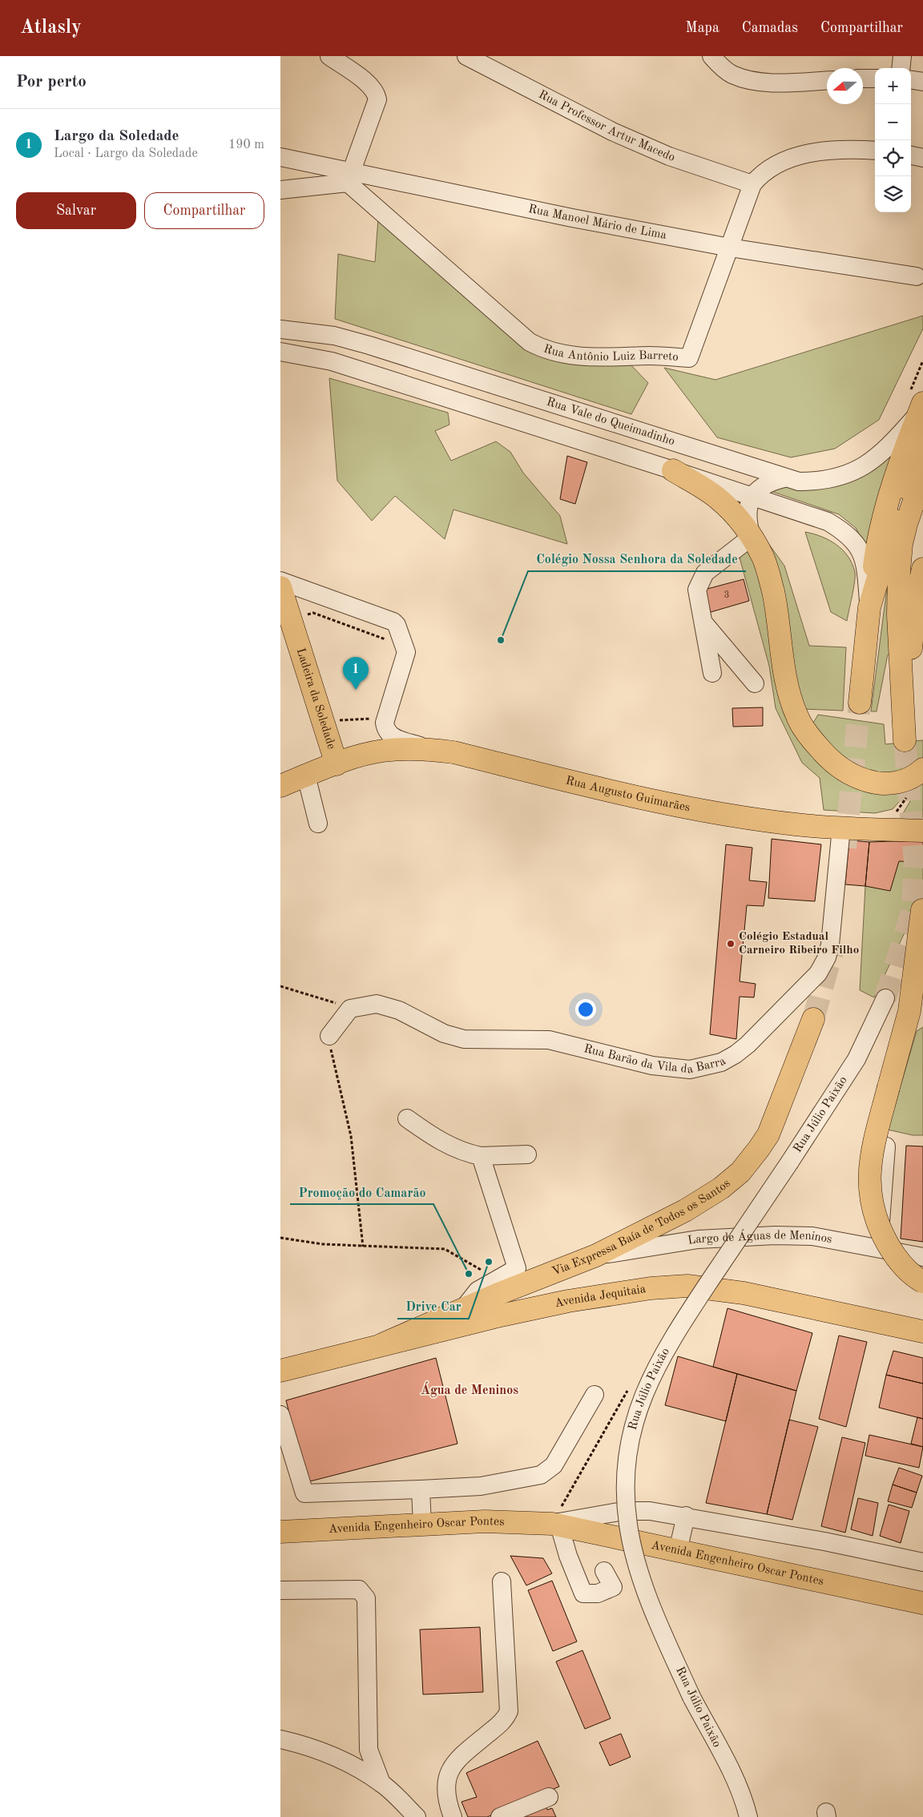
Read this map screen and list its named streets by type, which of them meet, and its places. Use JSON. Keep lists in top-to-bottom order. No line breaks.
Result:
{"streets":{"main road":["Ladeira da Soledade","Rua Augusto Guimarães","Via Expressa Baía de Todos os Santos","Avenida Jequitaia","Avenida Engenheiro Oscar Pontes"],"street":["Rua Professor Artur Macedo","Rua Manoel Mário de Lima","Rua Antônio Luiz Barreto","Rua Vale do Queimadinho","Rua Barão da Vila da Barra","Rua Júlio Paixão","Largo de Águas de Meninos"]},"crossings":[["Rua Professor Artur Macedo","Rua Antônio Luiz Barreto"],["Rua Manoel Mário de Lima","Rua Antônio Luiz Barreto"],["Ladeira da Soledade","Rua Augusto Guimarães"],["Rua Augusto Guimarães","Rua Barão da Vila da Barra"],["Via Expressa Baía de Todos os Santos","Largo de Águas de Meninos"],["Via Expressa Baía de Todos os Santos","Avenida Jequitaia"]],"districts":["Água de Meninos"],"places":["Colégio Nossa Senhora da Soledade","Colégio Estadual Carneiro Ribeiro Filho","Drive Car","Promoção do Camarão"],"house_numbers":["3"],"north":"left","page":{"header":"Atlasly","nav":["Mapa","Camadas","Compartilhar"],"heading":"Por perto","map_buttons":["+","−"],"list":[{"mark":"1","name":"Largo da Soledade","note":"Local · Largo da Soledade","value":"190 m"}],"buttons":["Salvar","Compartilhar"],"pins":"1"}}
